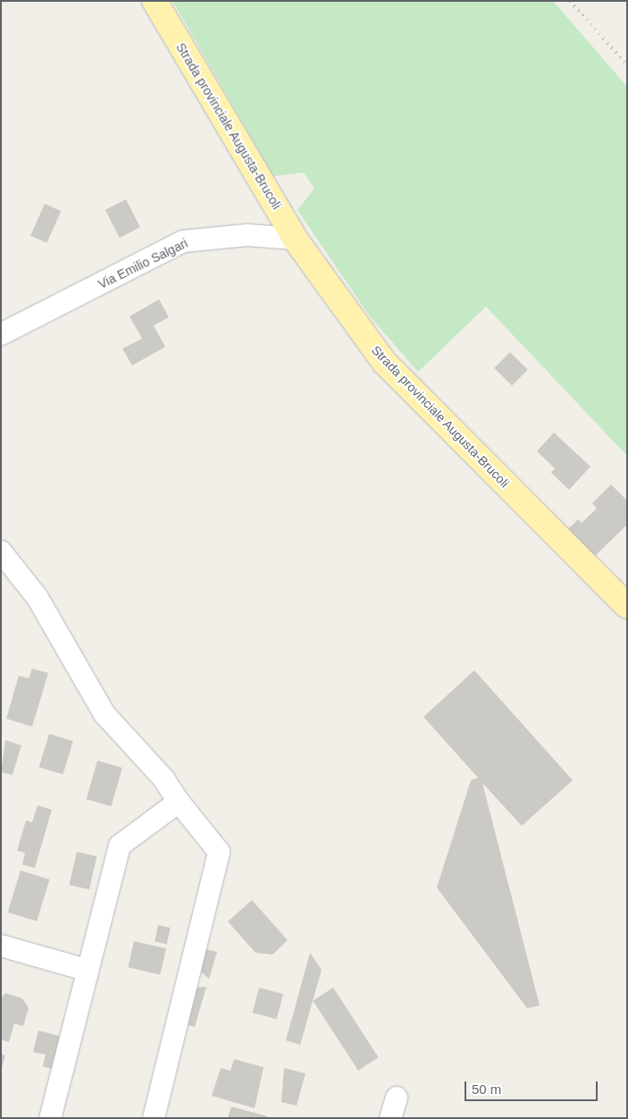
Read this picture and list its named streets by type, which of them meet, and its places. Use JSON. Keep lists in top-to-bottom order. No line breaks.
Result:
{"streets":{"main road":["Strada provinciale Augusta-Brucoli"],"street":["Via Emilio Salgari"]},"crossings":[["Strada provinciale Augusta-Brucoli","Via Emilio Salgari"]],"scale_bar":"50 m"}
